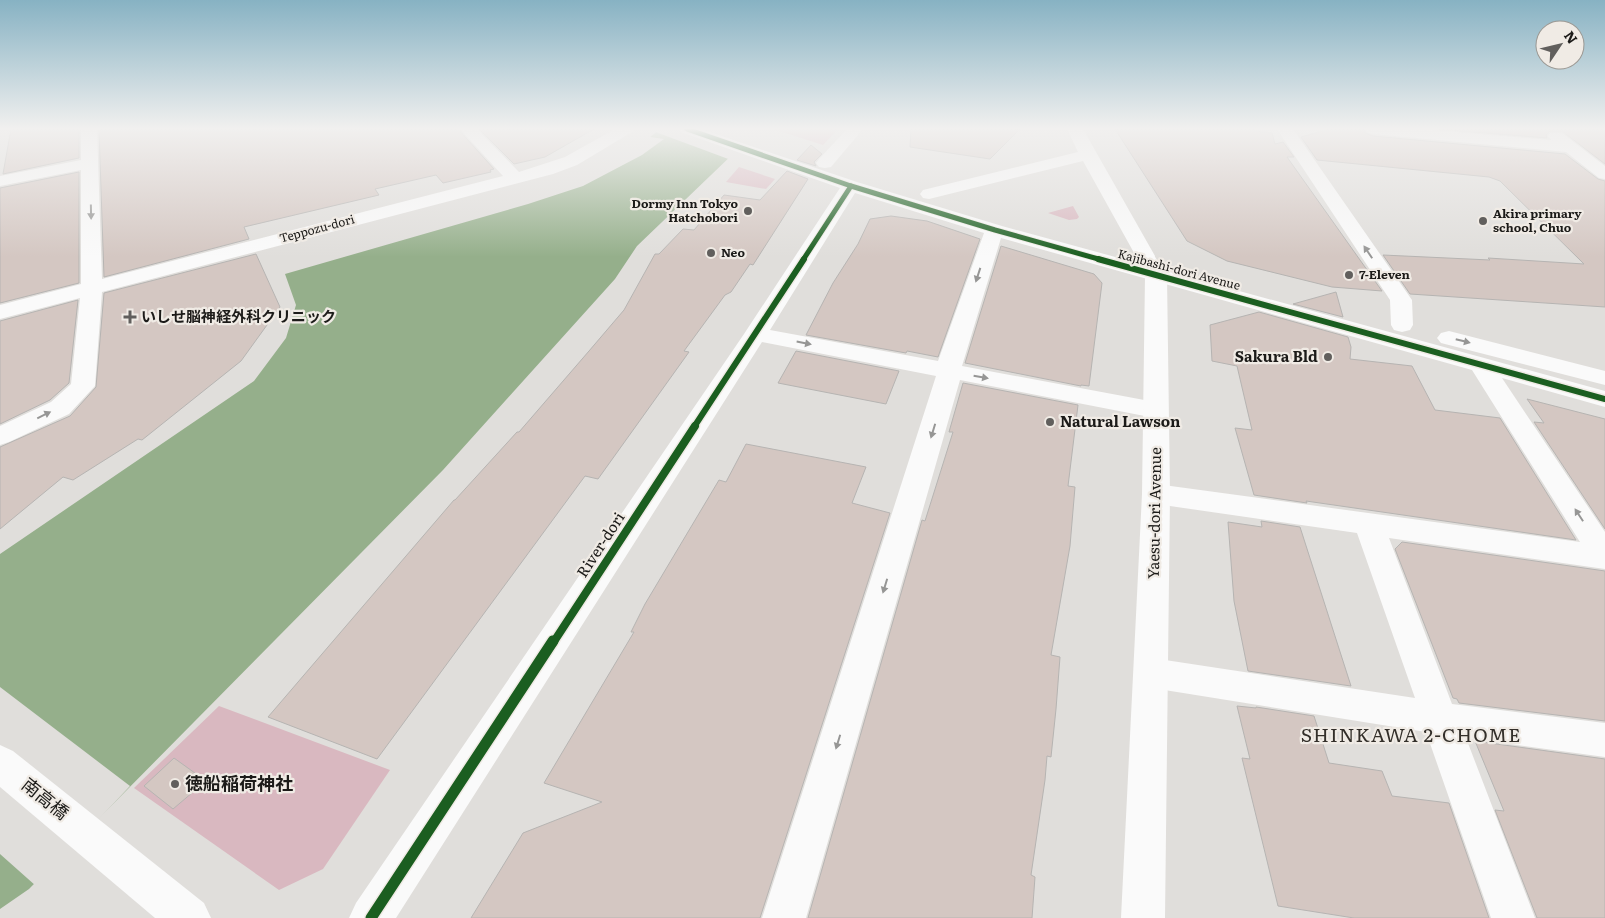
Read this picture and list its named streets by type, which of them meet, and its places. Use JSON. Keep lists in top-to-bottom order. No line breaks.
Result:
{"streets":{"street":["Teppozu-dori","Kajibashi-dori Avenue","Yaesu-dori Avenue","River-dori","南高橋"]},"crossings":[["Kajibashi-dori Avenue","Yaesu-dori Avenue"],["Kajibashi-dori Avenue","River-dori"]],"districts":["SHINKAWA 2-CHOME"],"places":{"other":["Dormy Inn Tokyo Hatchobori","Akira primary school, Chuo","Neo","7-Eleven","Sakura Bld","Natural Lawson","徳船稲荷神社"],"health":["いしせ脳神経外科クリニック"]},"north":"top right"}
